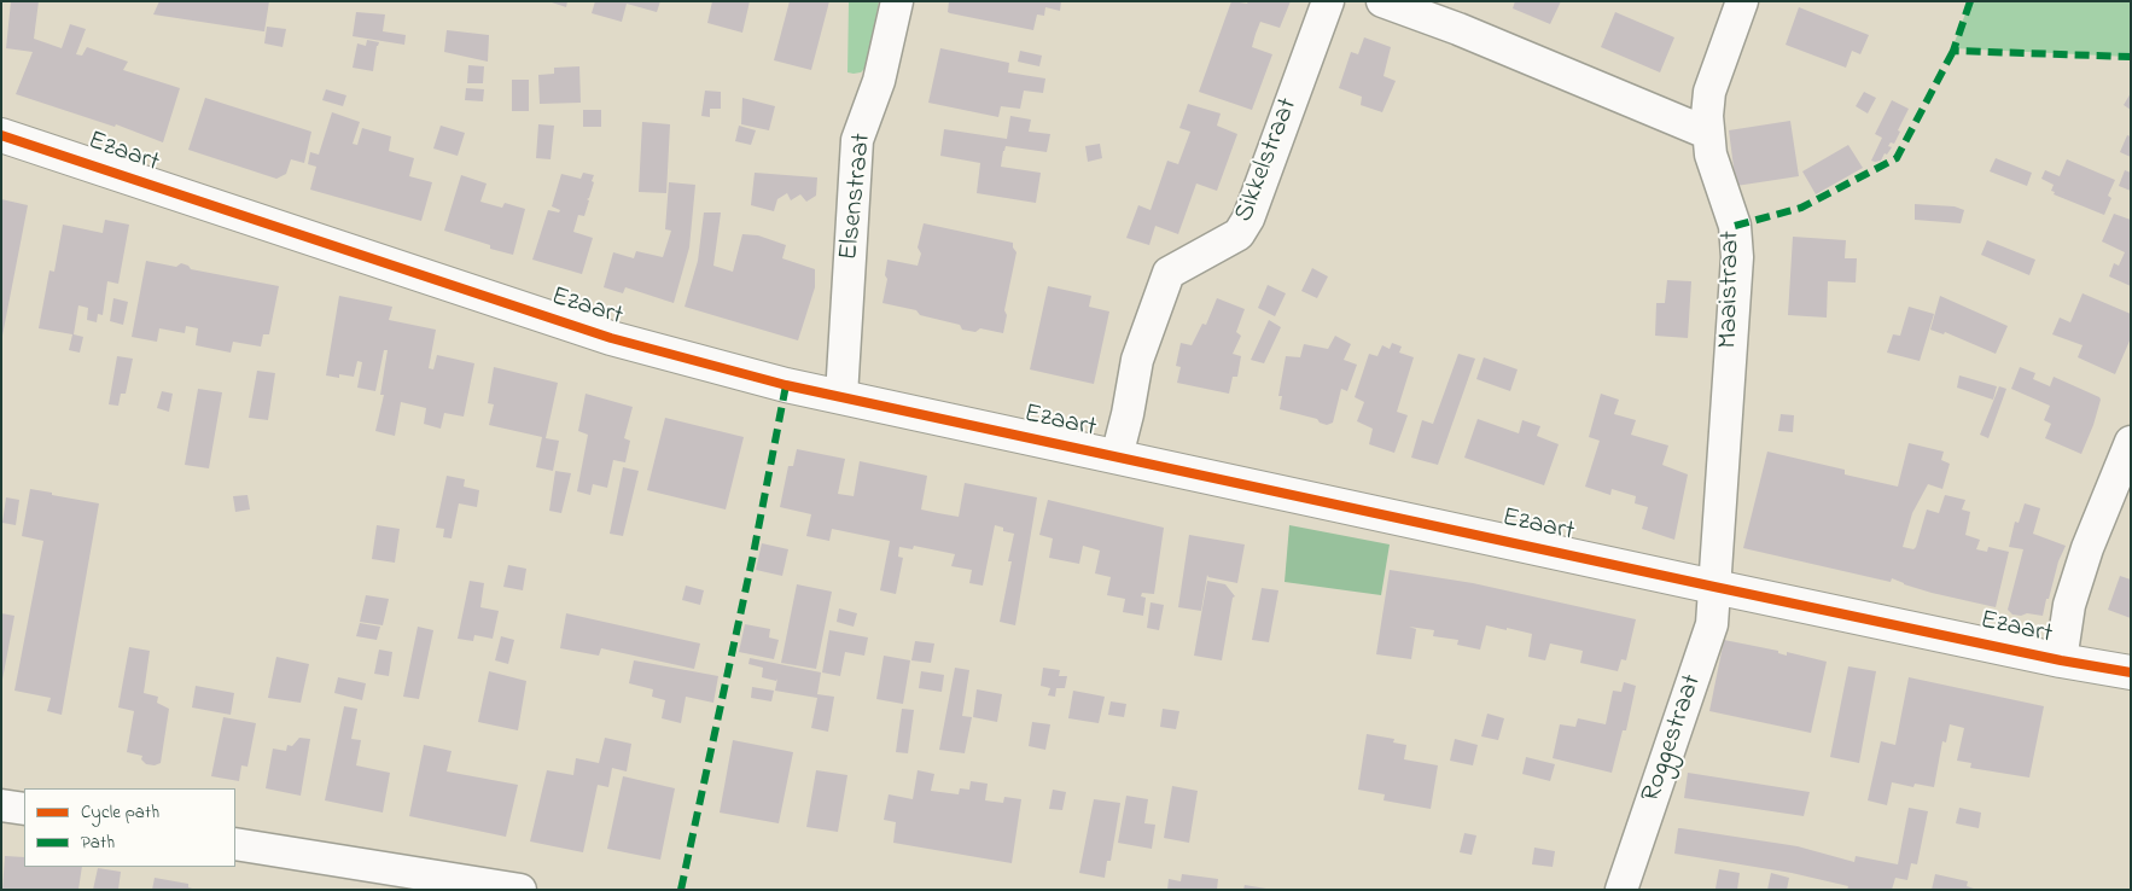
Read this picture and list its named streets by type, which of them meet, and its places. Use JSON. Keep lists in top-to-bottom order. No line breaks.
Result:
{"streets":{"main road":["Ezaart"],"street":["Sikkelstraat","Elsenstraat","Maaistraat","Roggestraat"]},"crossings":[["Ezaart","Sikkelstraat"],["Ezaart","Elsenstraat"],["Ezaart","Maaistraat"],["Ezaart","Roggestraat"],["Maaistraat","Roggestraat"]],"legend":["Cycle path","Path"]}
